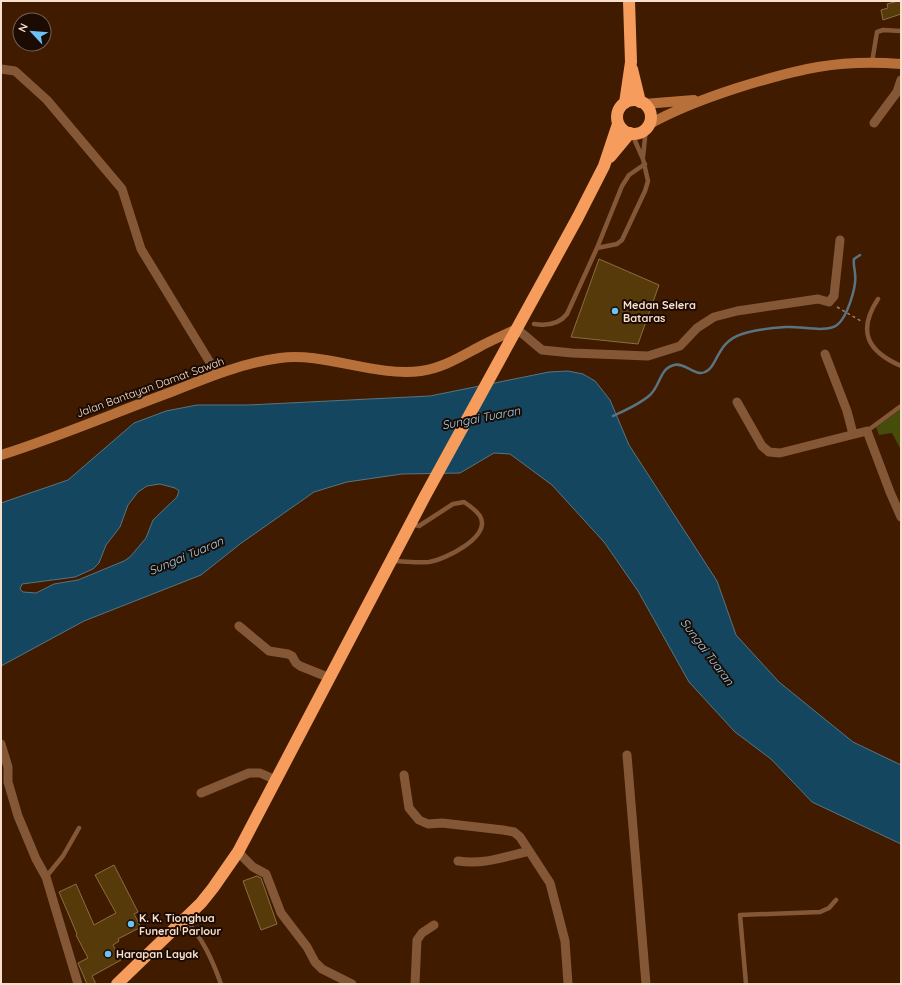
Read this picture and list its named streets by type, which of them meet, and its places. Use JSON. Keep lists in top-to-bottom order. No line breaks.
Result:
{"streets":{"street":["Jalan Bantayan Damat Sawah"]},"water":["Sungai Tuaran"],"places":["Medan Selera Bataras","K. K. Tionghua Funeral Parlour","Harapan Layak"],"north":"top left"}
